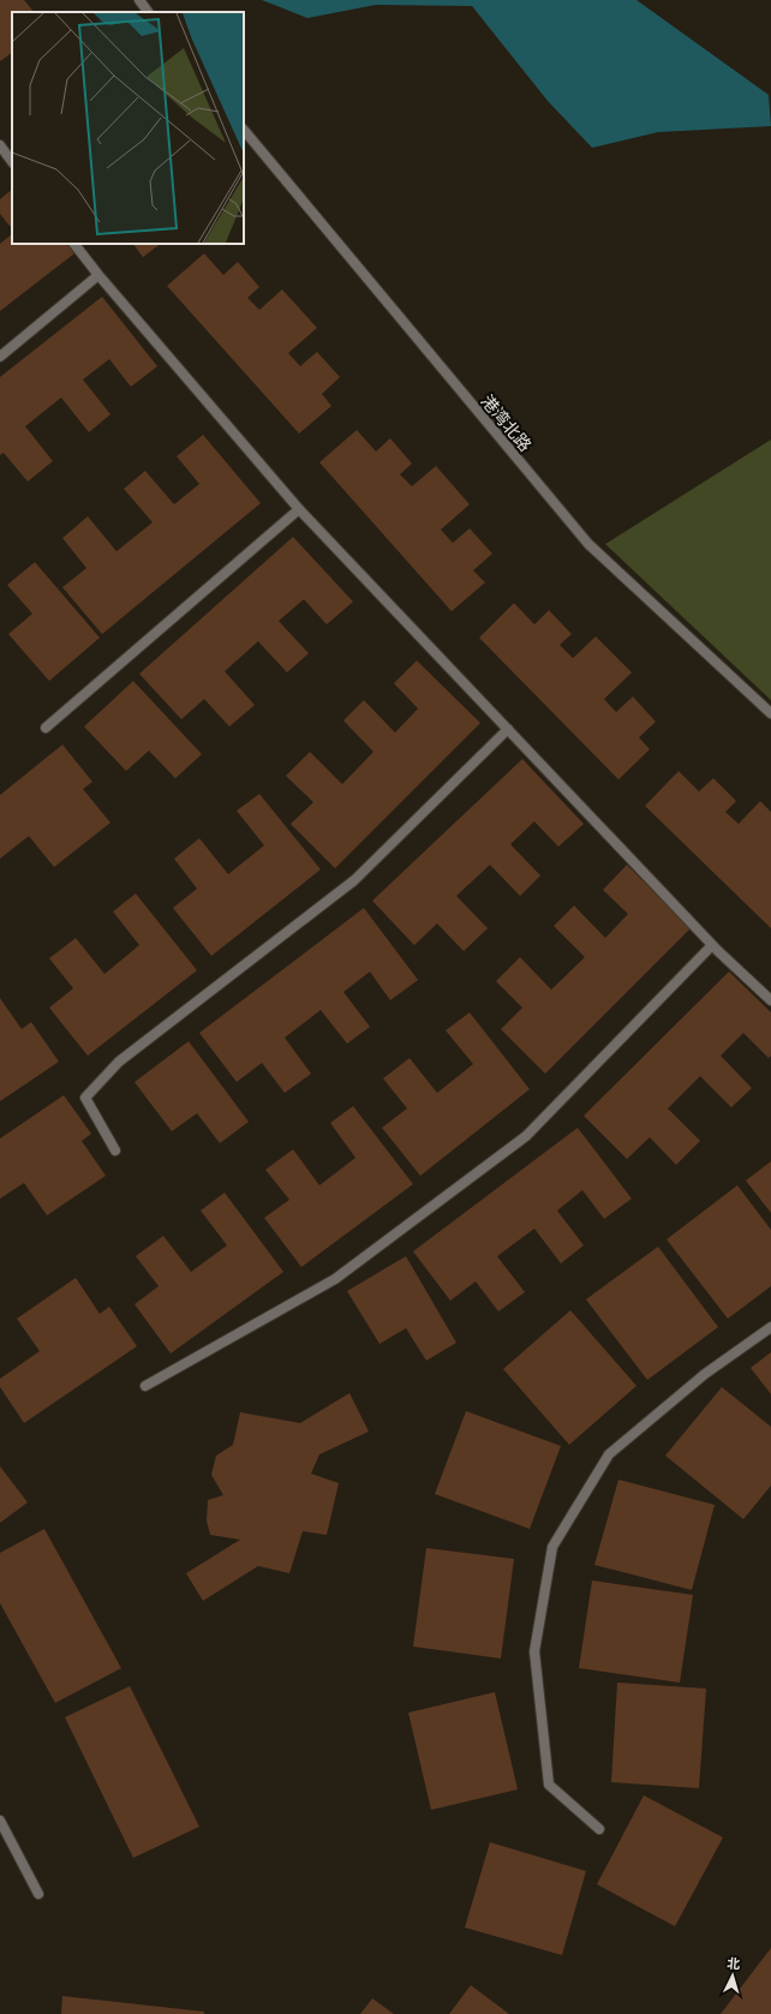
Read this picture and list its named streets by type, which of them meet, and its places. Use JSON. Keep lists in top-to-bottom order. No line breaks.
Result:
{"streets":{"street":["港湾北路"]},"north":"top"}
